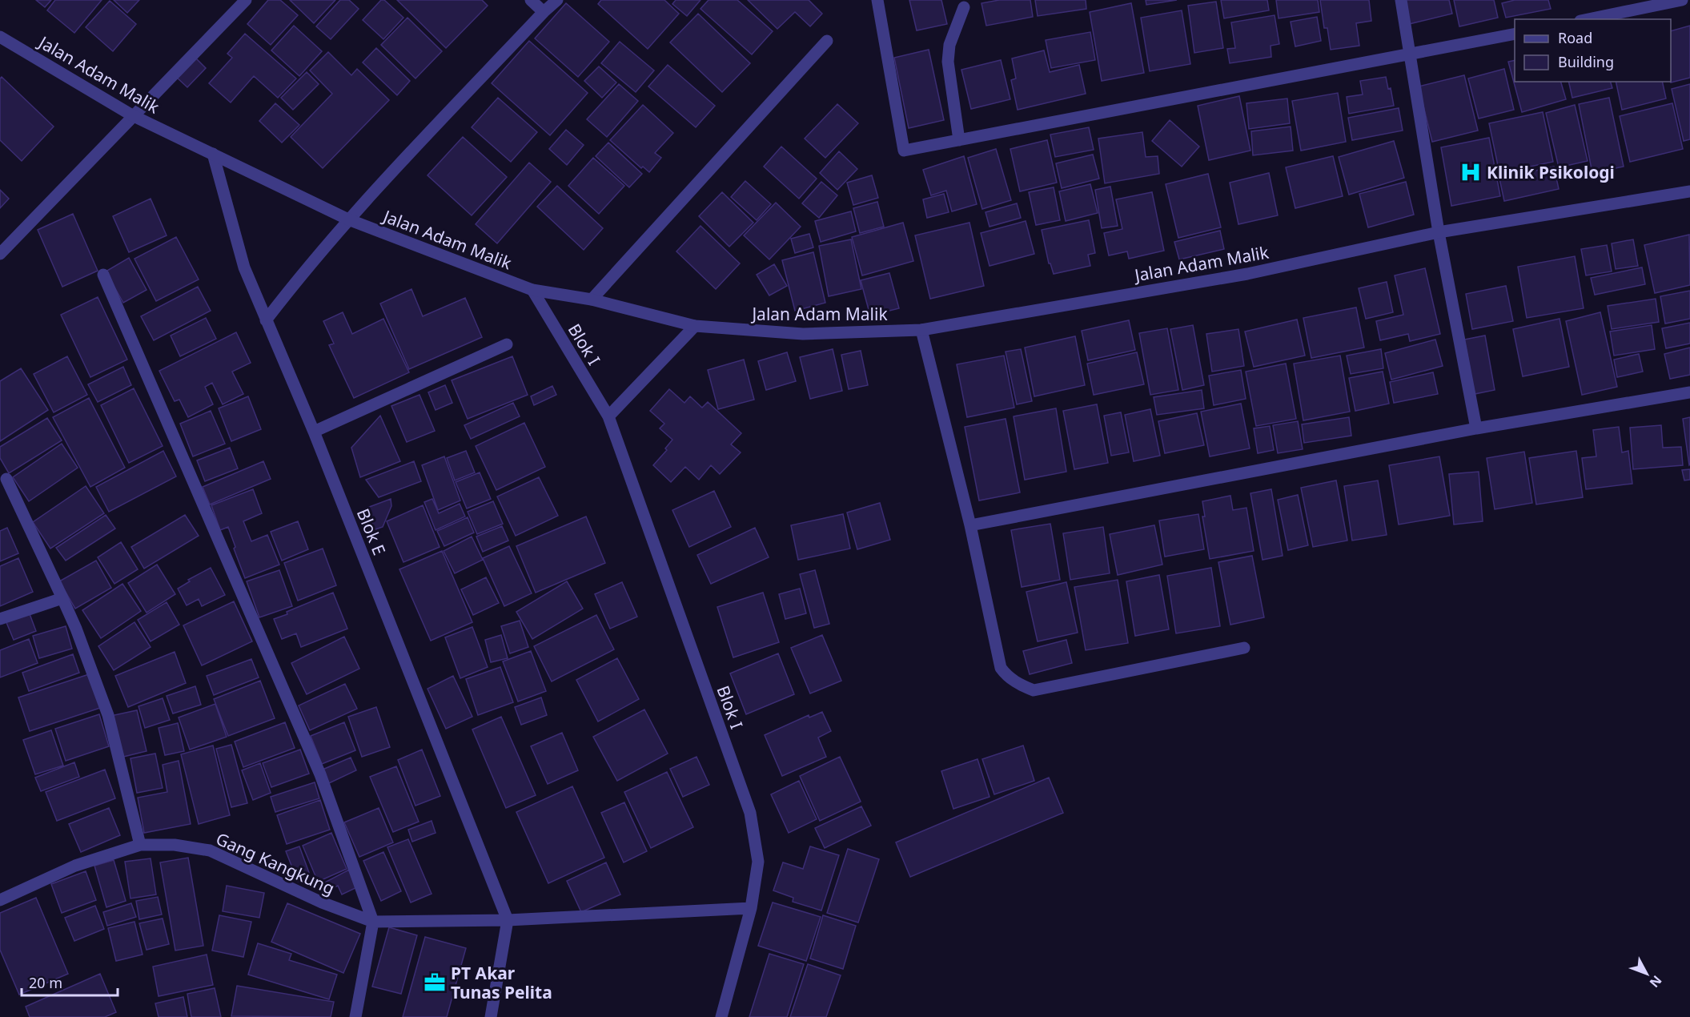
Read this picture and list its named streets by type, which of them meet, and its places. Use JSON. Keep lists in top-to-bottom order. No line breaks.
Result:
{"streets":{"street":["Jalan Adam Malik","Blok I","Blok E","Gang Kangkung"]},"crossings":[["Jalan Adam Malik","Blok I"],["Jalan Adam Malik","Blok E"]],"places":{"hospital":["Klinik Psikologi"],"office":["PT Akar Tunas Pelita"]},"legend":["Road","Building"],"scale_bar":"20 m","north":"bottom right"}
